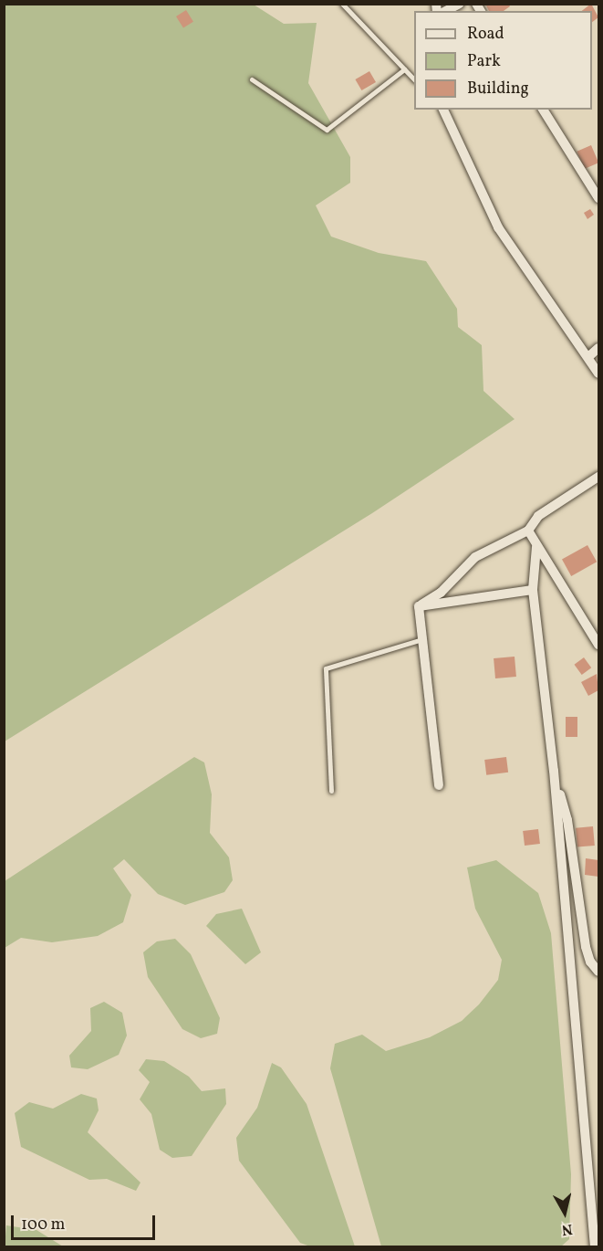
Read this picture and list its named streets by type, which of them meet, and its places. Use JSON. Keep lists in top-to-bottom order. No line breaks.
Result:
{"legend":["Road","Park","Building"],"scale_bar":"100 m","north":"bottom"}
